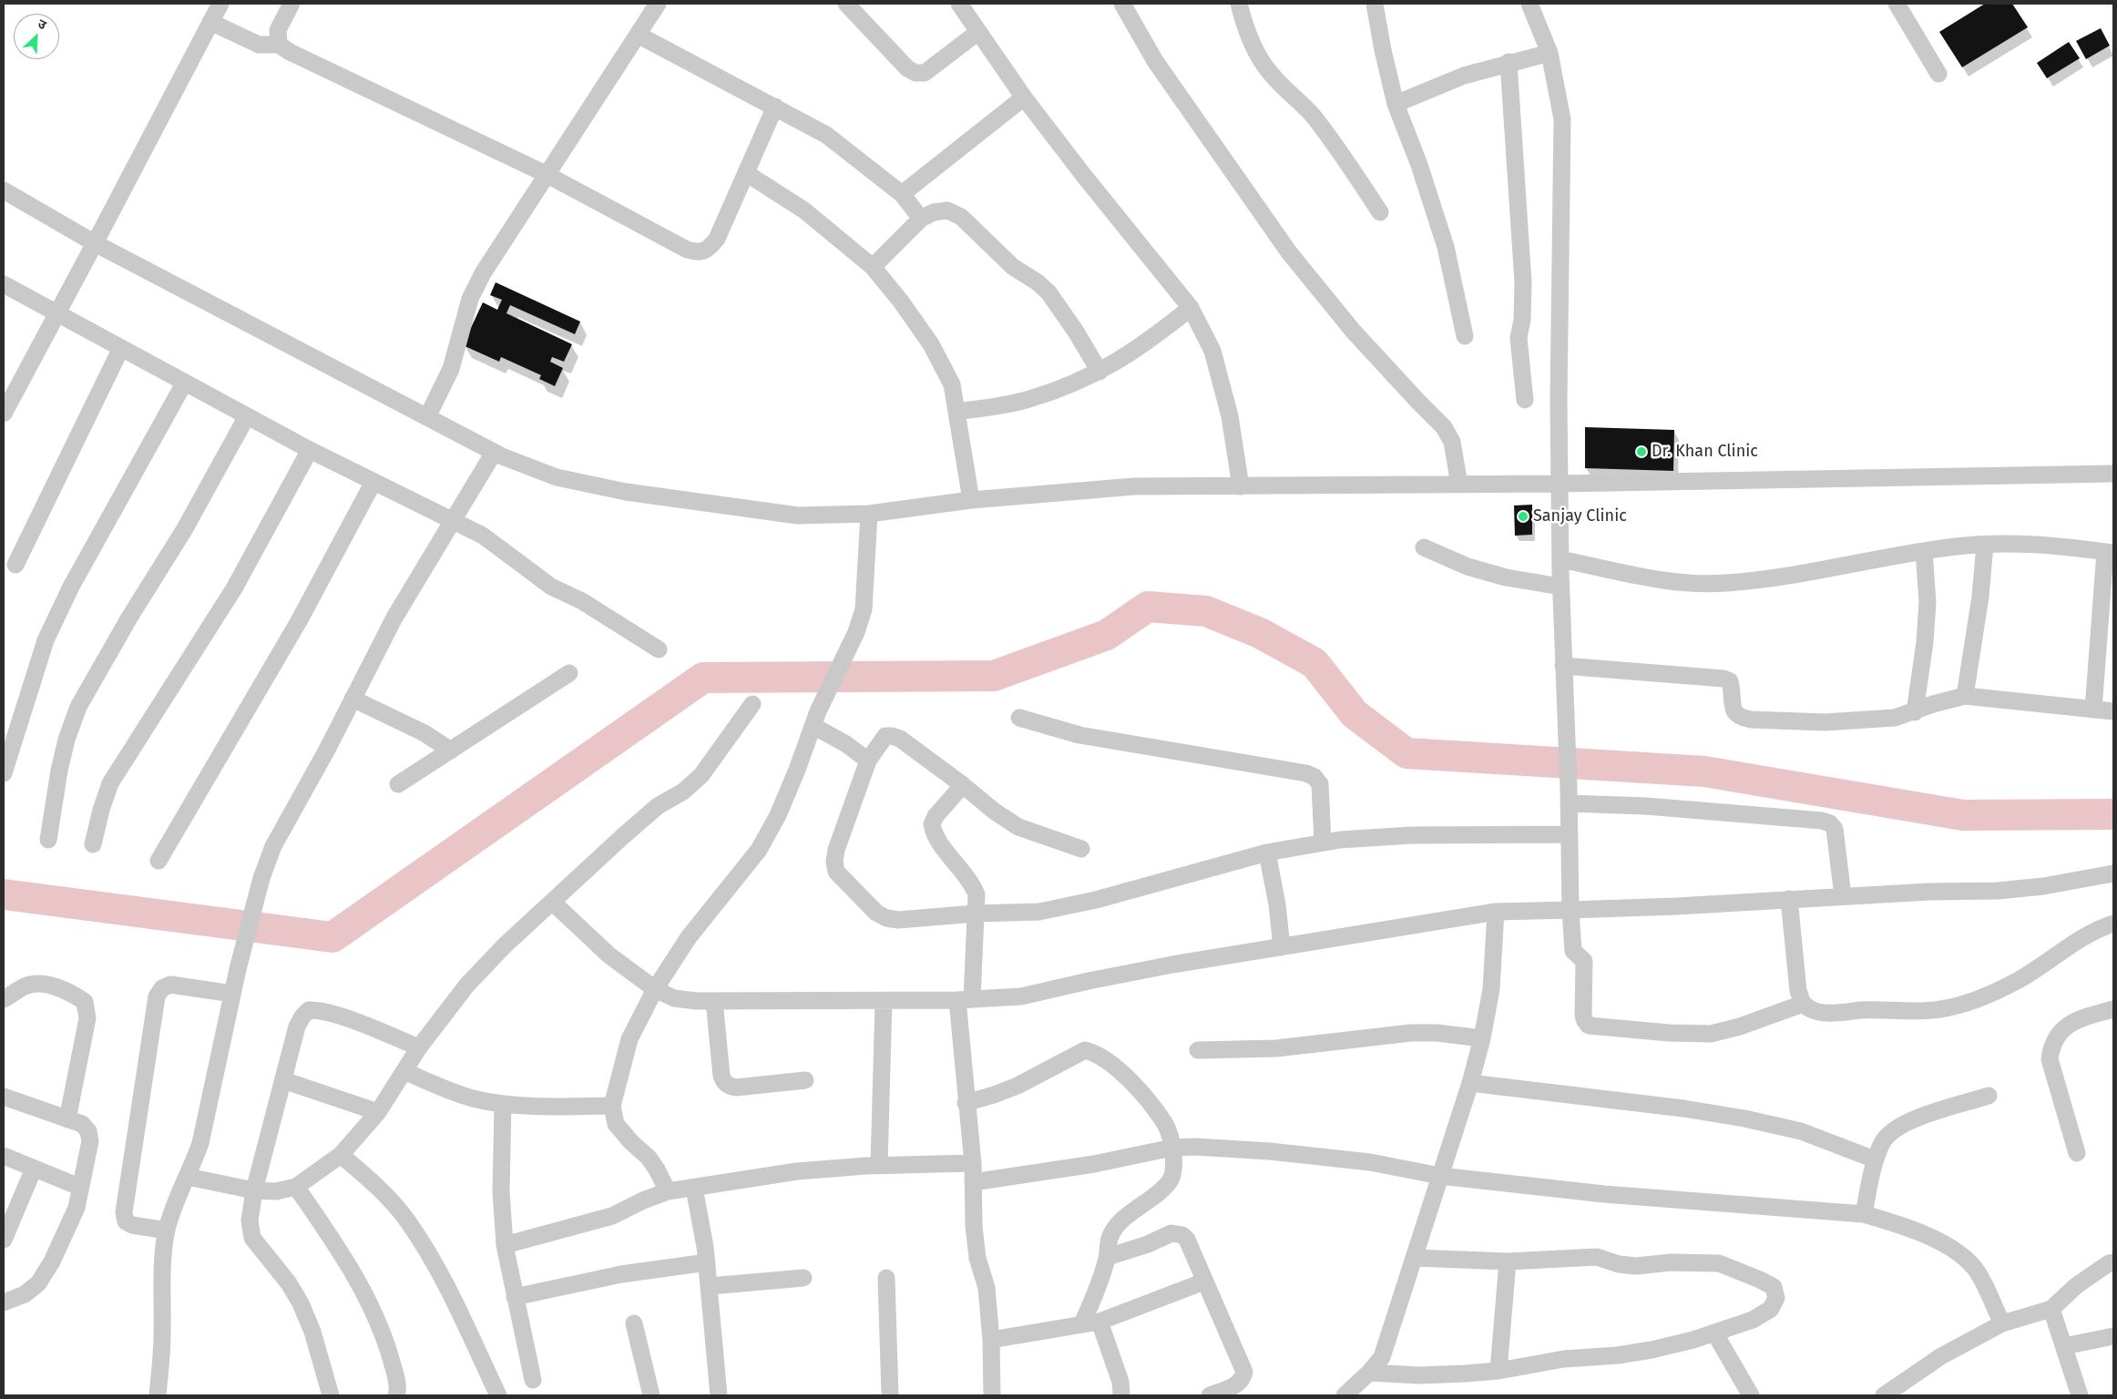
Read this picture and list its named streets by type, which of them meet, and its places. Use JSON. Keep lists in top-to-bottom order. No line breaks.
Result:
{"places":["Dr. Khan Clinic","Sanjay Clinic"],"north":"top right"}
